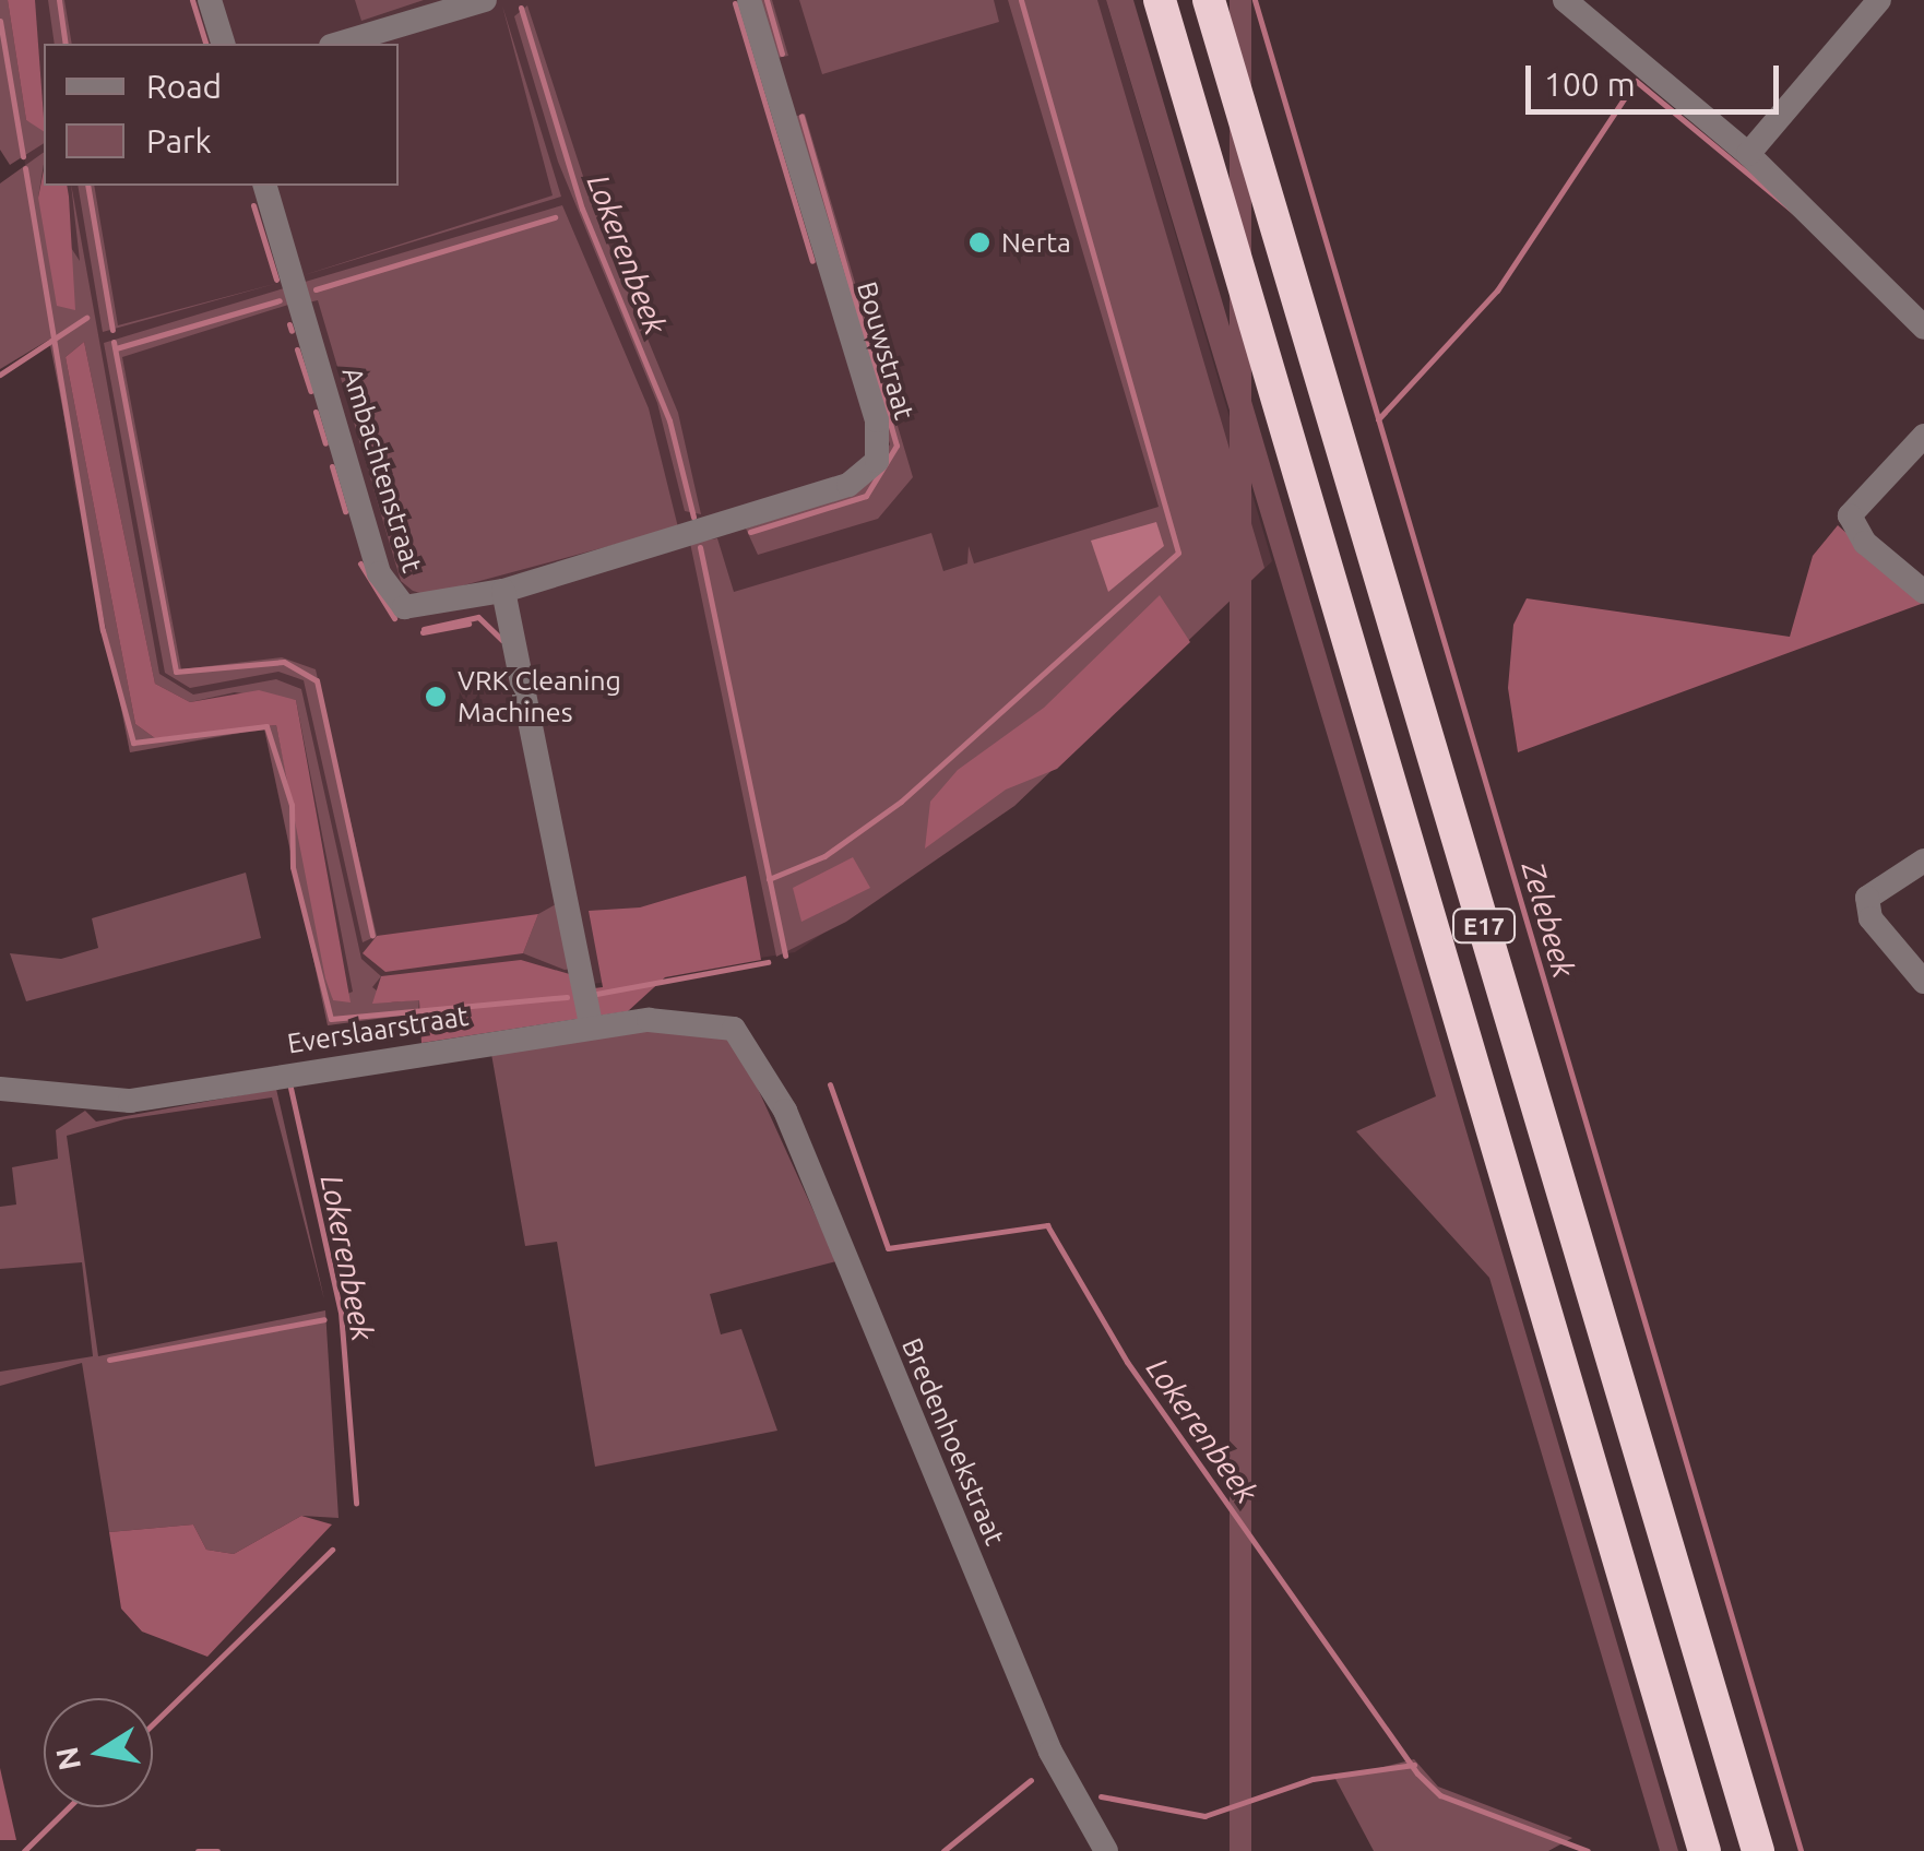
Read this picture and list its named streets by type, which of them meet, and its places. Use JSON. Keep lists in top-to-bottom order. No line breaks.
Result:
{"streets":{"highway":["E17"],"street":["Bouwstraat","Ambachtenstraat","Everslaarstraat","Bredenhoekstraat"]},"crossings":[["Bouwstraat","Ambachtenstraat"],["Everslaarstraat","Bredenhoekstraat"]],"water":["Lokerenbeek","Zelebeek"],"places":["Nerta","VRK Cleaning Machines"],"legend":["Road","Park"],"scale_bar":"100 m","north":"left"}
